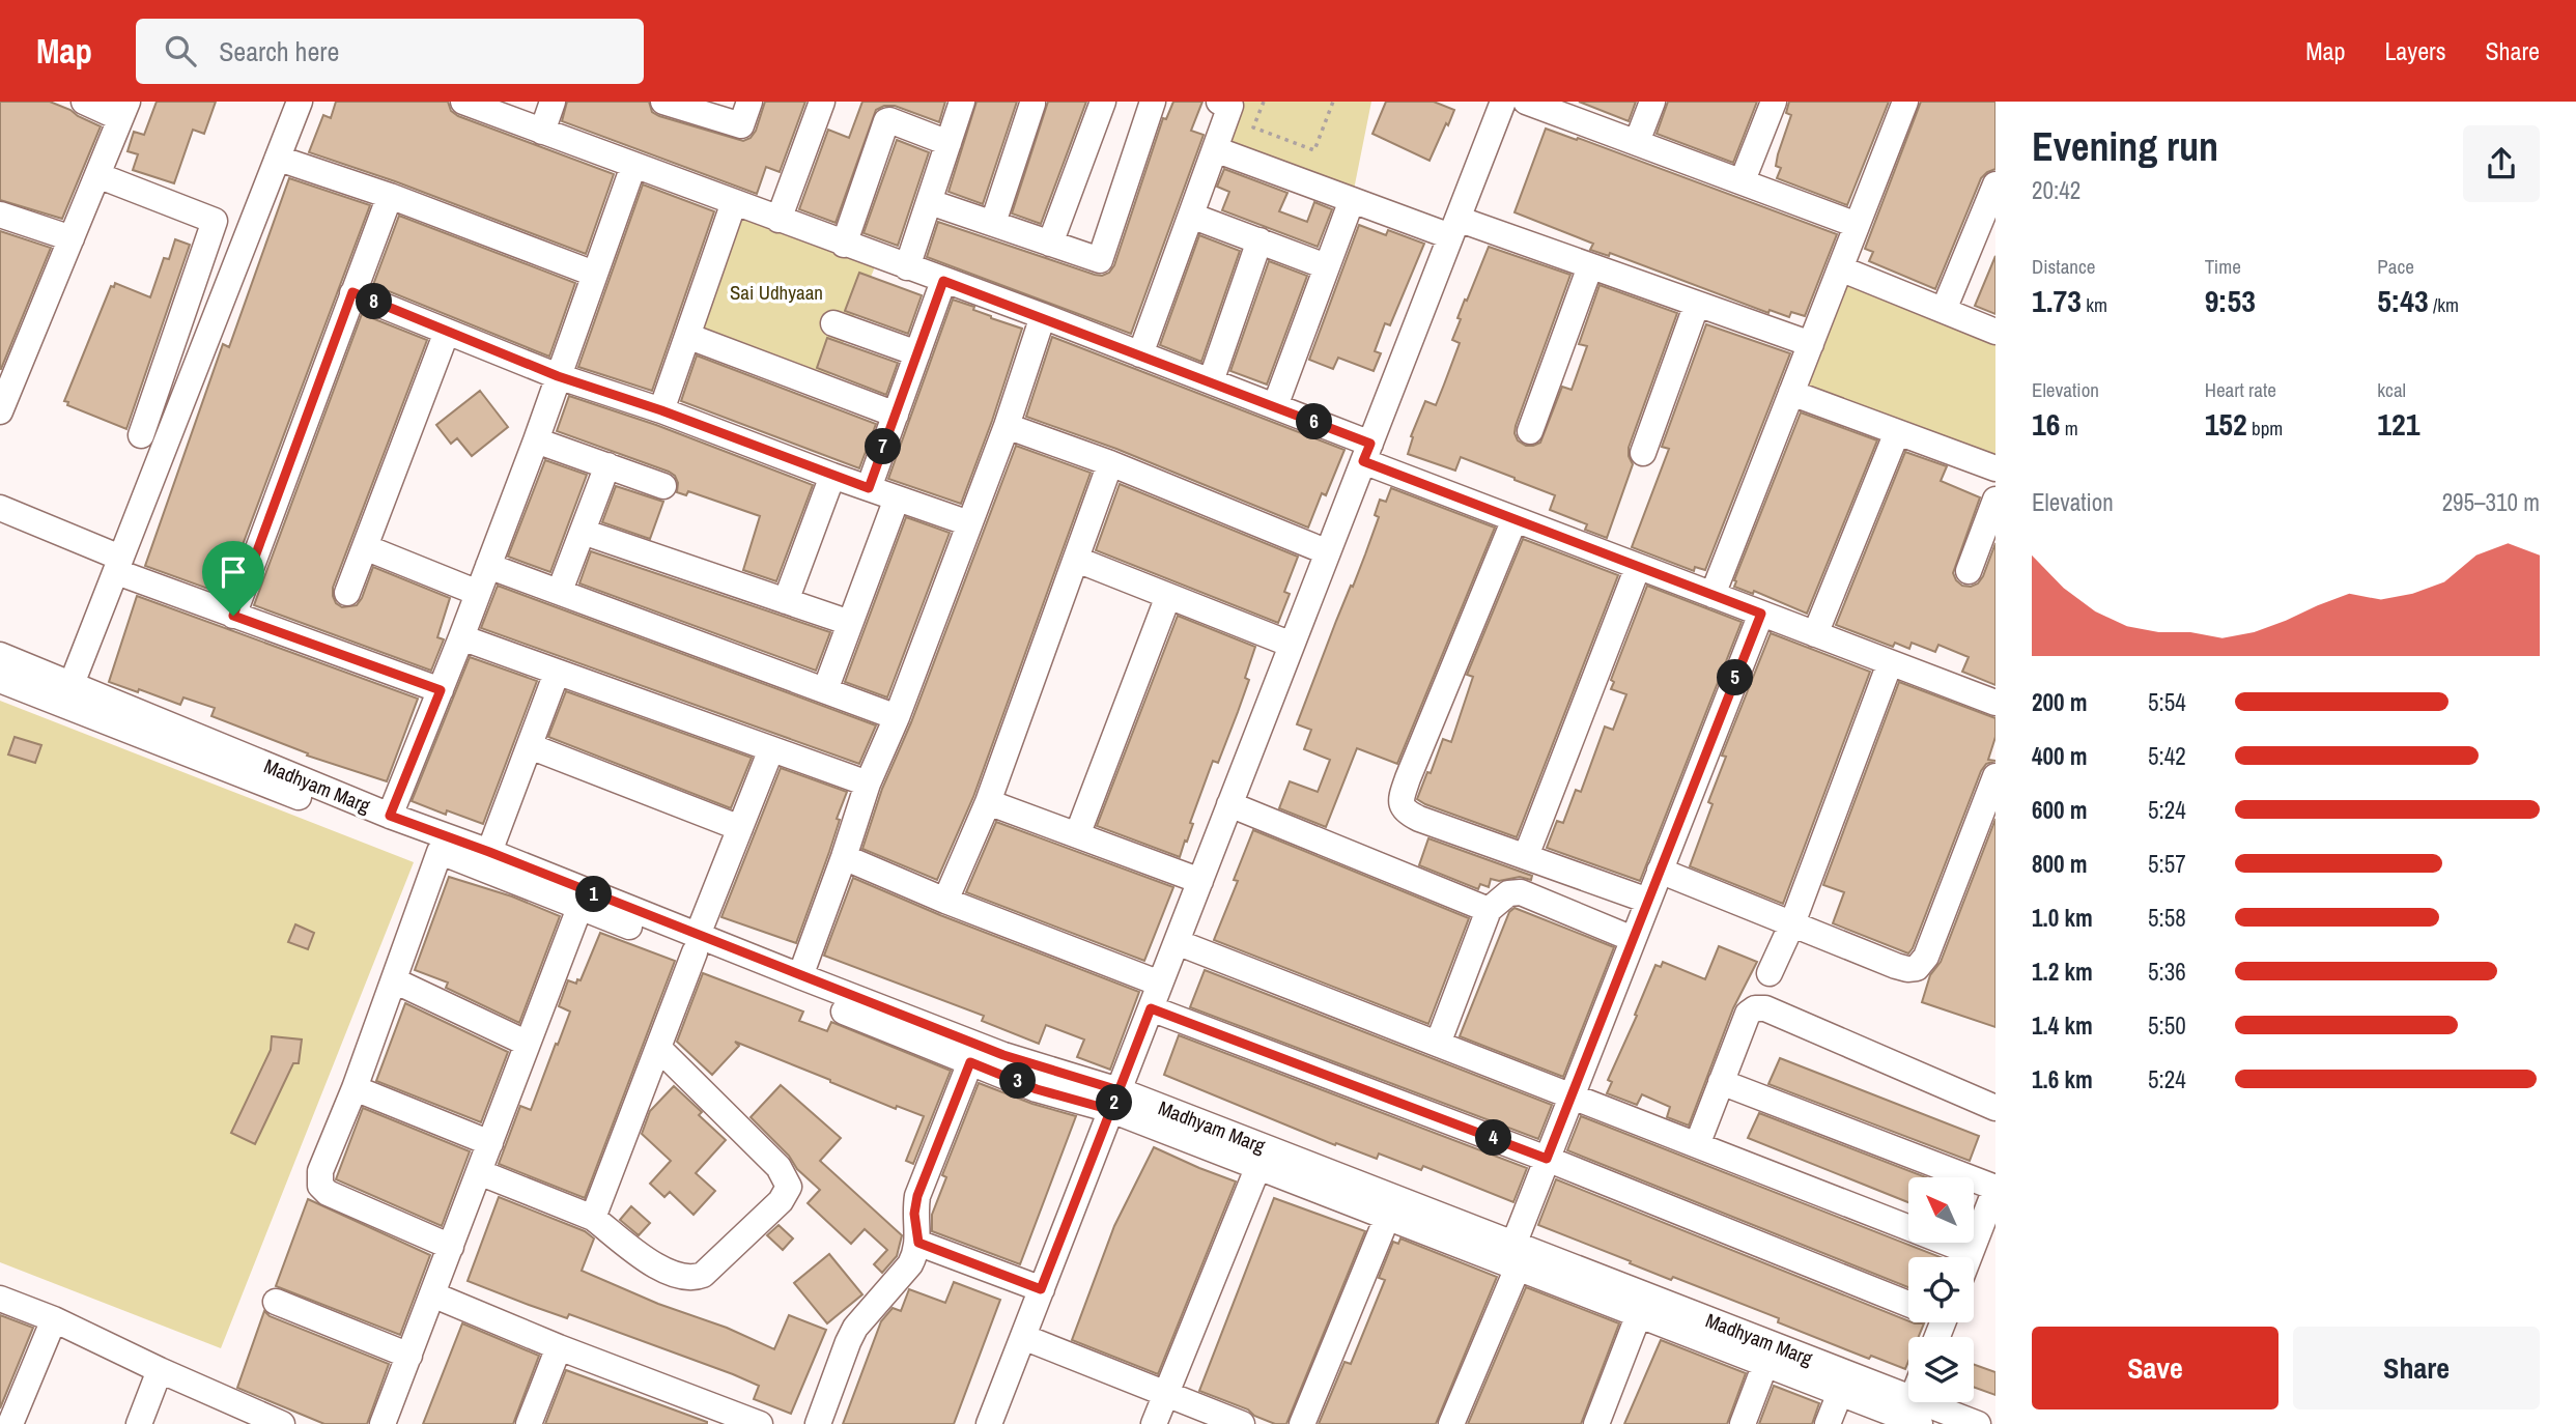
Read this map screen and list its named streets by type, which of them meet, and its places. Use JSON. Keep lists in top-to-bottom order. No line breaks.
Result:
{"streets":{"street":["Madhyam Marg"]},"parks":["Sai Udhyaan"],"north":"top left","page":{"header":"Map","search":"Search here","nav":["Map","Layers","Share"],"heading":["Evening run","20:42"],"stats":[["Distance","1.73 km"],["Time","9:53"],["Pace","5:43 /km"],["Elevation","16 m"],["Heart rate","152 bpm"],["kcal","121"]],"pins":["8","6","7","5","1","3","2","4"],"chart":["Elevation","295–310 m"],"list":[{"name":"200 m","note":"5:54"},{"name":"400 m","note":"5:42"},{"name":"600 m","note":"5:24"},{"name":"800 m","note":"5:57"},{"name":"1.0 km","note":"5:58"},{"name":"1.2 km","note":"5:36"},{"name":"1.4 km","note":"5:50"},{"name":"1.6 km","note":"5:24"}],"buttons":["Save","Share"]}}
